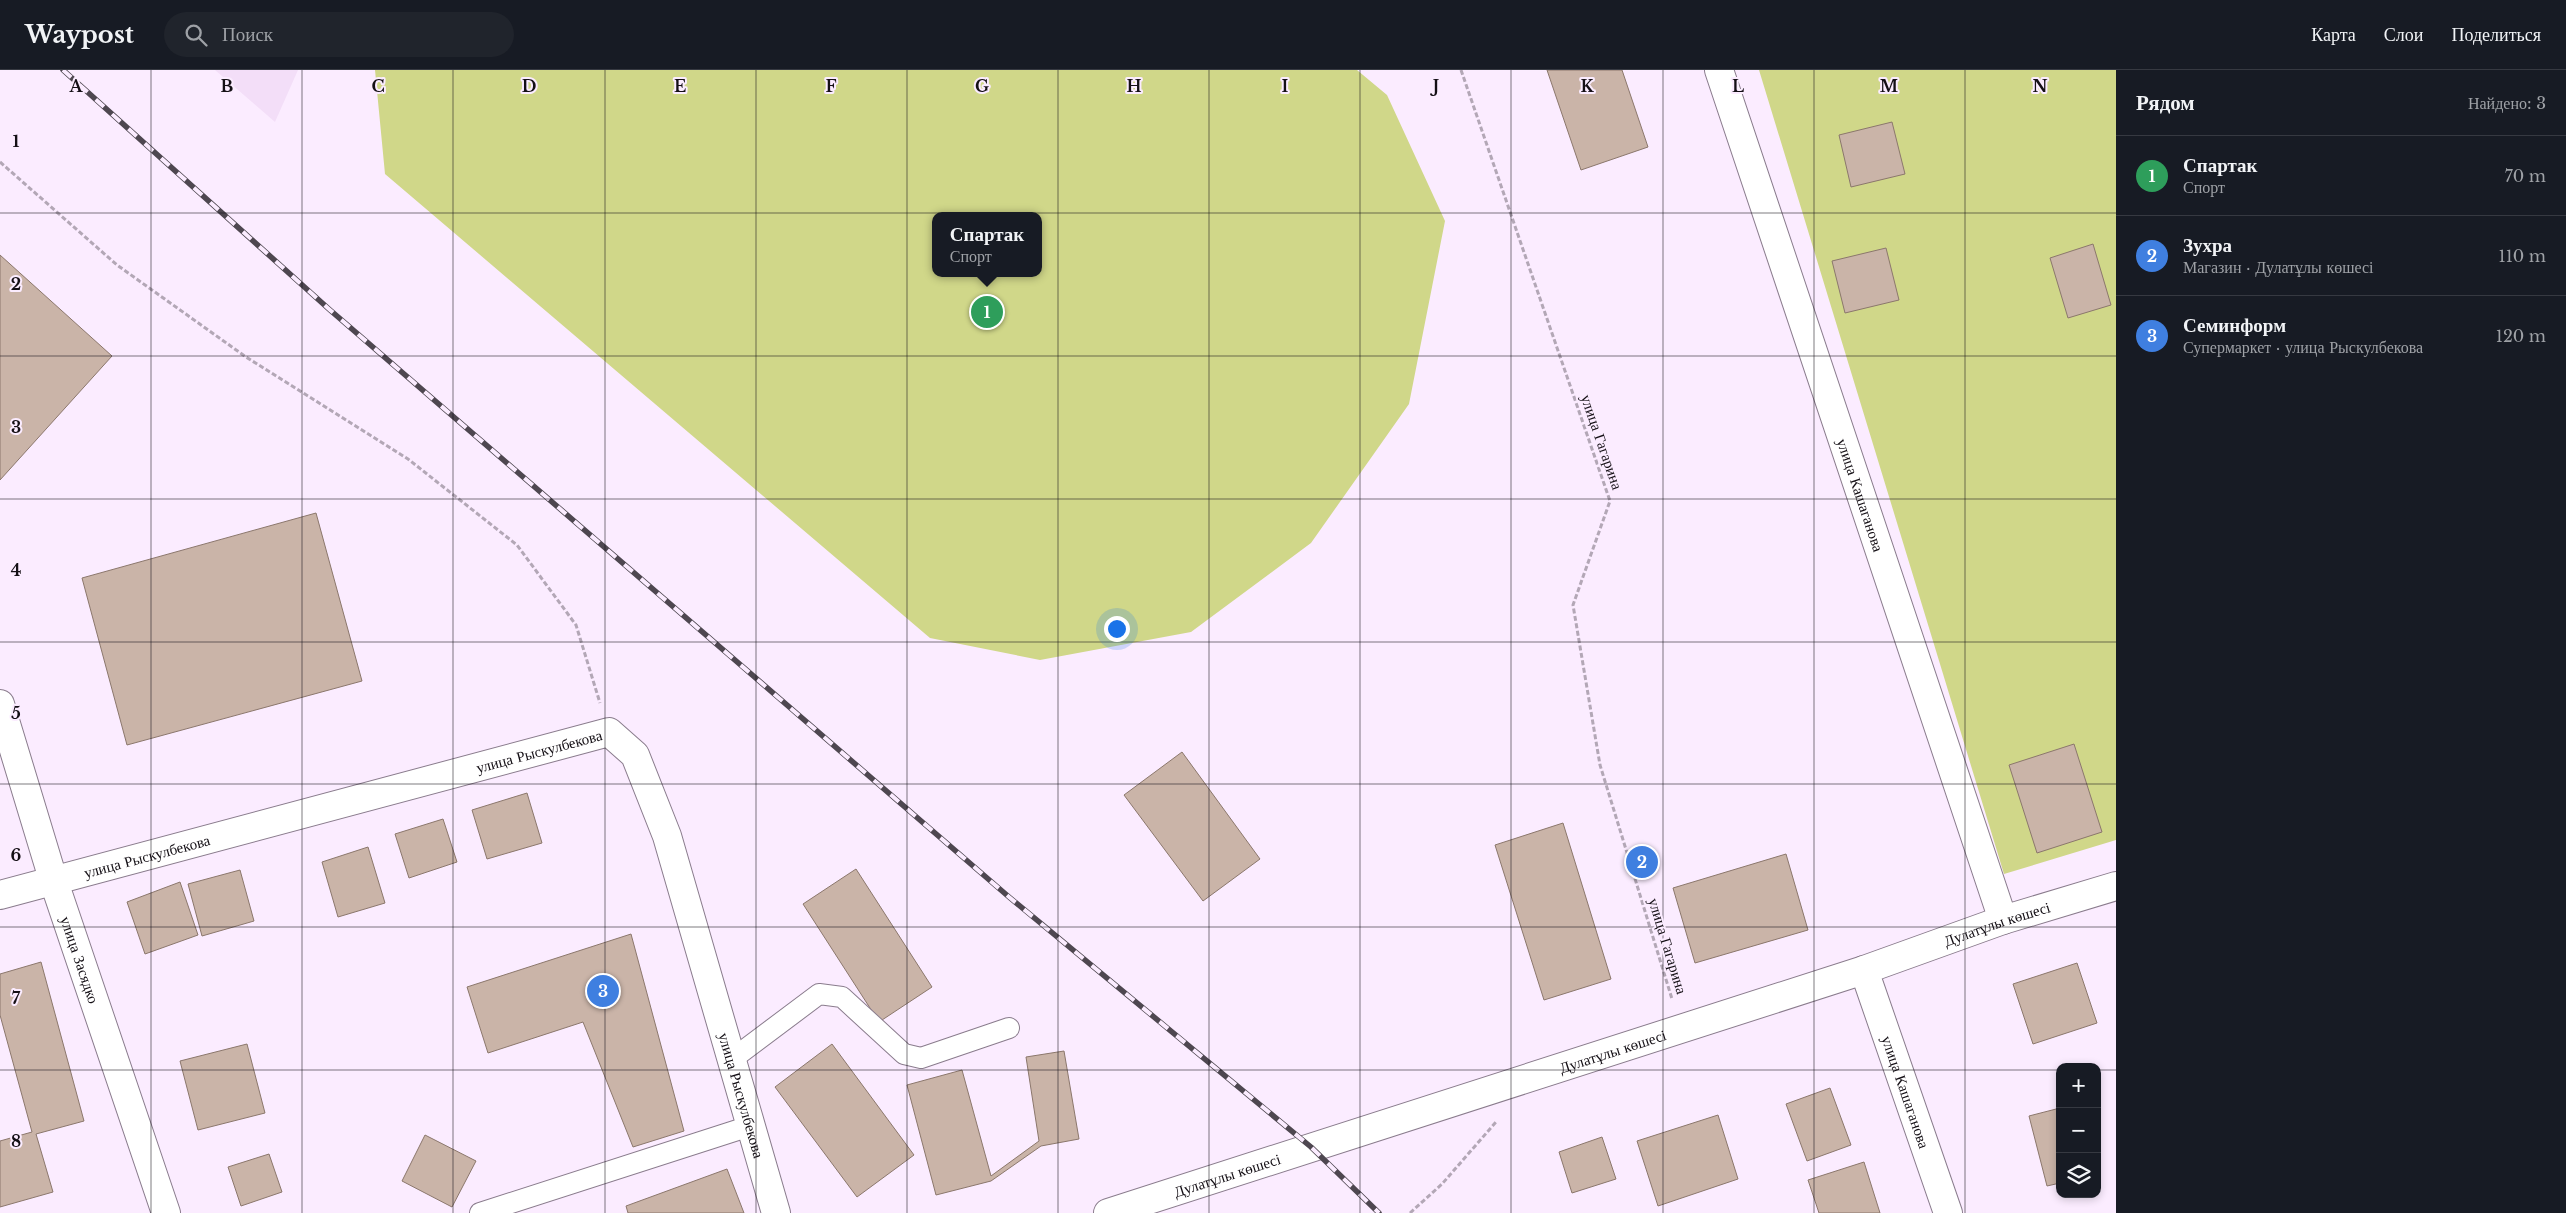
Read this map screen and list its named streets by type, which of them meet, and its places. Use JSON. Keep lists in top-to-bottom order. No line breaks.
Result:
{"streets":{"street":["улица Кашаганова","улица Рыскулбекова","Дулатұлы көшесі","улица Засядко"],"path":["улица Гагарина"]},"crossings":[["улица Гагарина","Дулатұлы көшесі"],["улица Кашаганова","Дулатұлы көшесі"],["улица Рыскулбекова","улица Засядко"]],"page":{"header":"Waypost","search":"Поиск","nav":["Карта","Слои","Поделиться"],"heading":["Рядом","Найдено: 3"],"list":[{"mark":"1","name":"Спартак","note":"Спорт","value":"70 m"},{"mark":"2","name":"Зухра","note":"Магазин · Дулатұлы көшесі","value":"110 m"},{"mark":"3","name":"Семинформ","note":"Супермаркет · улица Рыскулбекова","value":"120 m"}],"popup":["Спартак","Спорт"],"pins":["1","2","3"],"map_buttons":["+","−"]},"grid":{"columns":["A","B","C","D","E","F","G","H","I","J","K","L","M","N"],"rows":["1","2","3","4","5","6","7","8"]}}
